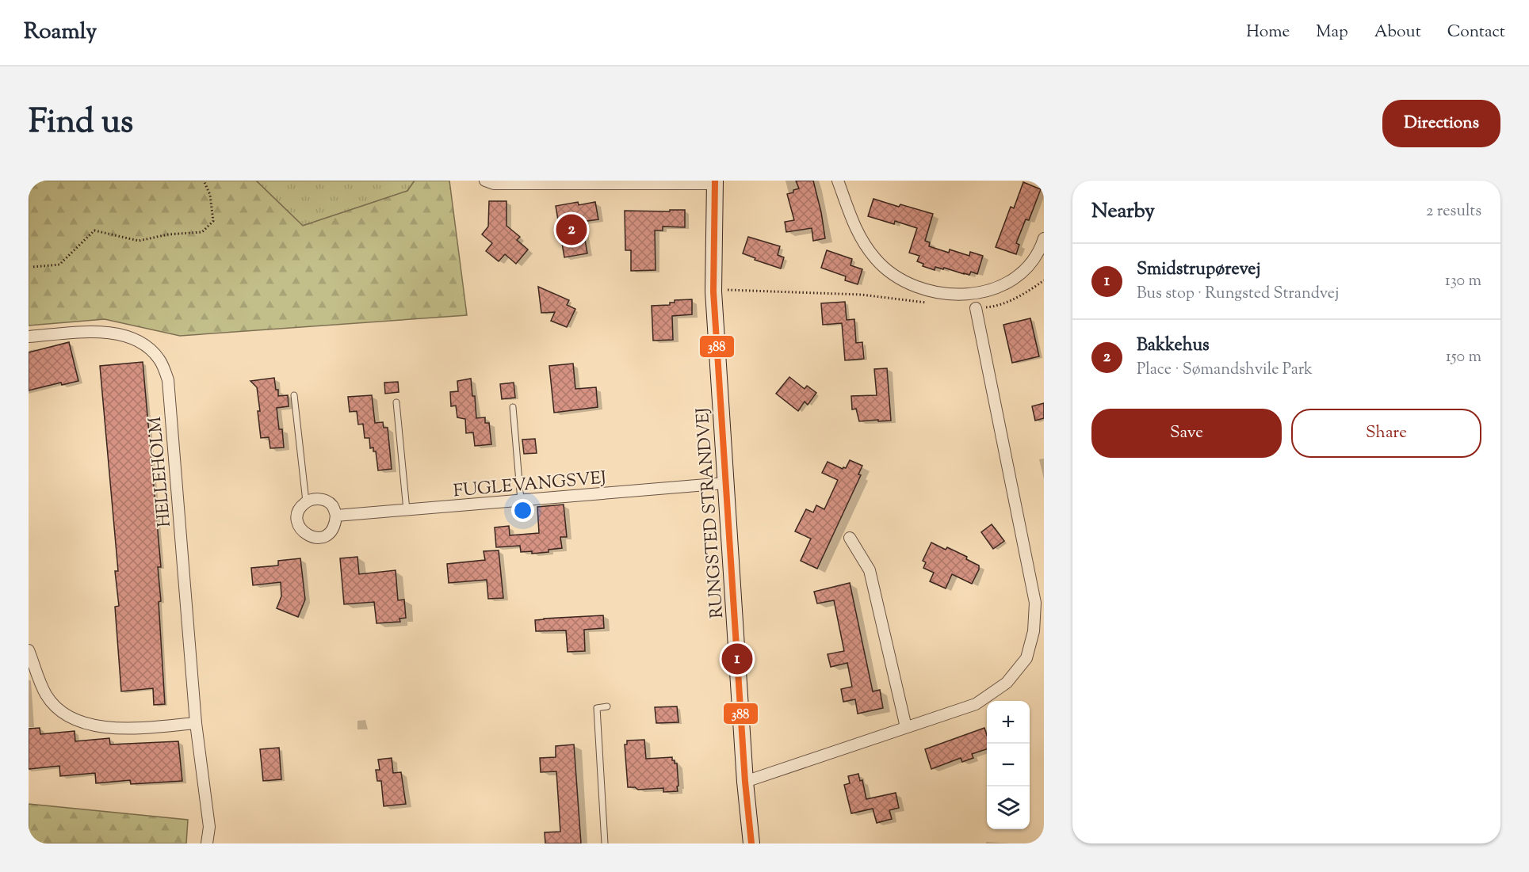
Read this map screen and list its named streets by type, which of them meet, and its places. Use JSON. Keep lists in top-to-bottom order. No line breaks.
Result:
{"streets":{"main road":["RUNGSTED STRANDVEJ"],"street":["HELLEHOLM","FUGLEVANGSVEJ"]},"crossings":[["FUGLEVANGSVEJ","RUNGSTED STRANDVEJ"]],"lines":["transit line 388"],"page":{"header":"Roamly","nav":["Home","Map","About","Contact"],"title":"Find us","buttons":["Directions",["Save","Share"]],"heading":["Nearby","2 results"],"pins":["2","1"],"list":[{"mark":"1","name":"Smidstrupørevej","note":"Bus stop · Rungsted Strandvej","value":"130 m"},{"mark":"2","name":"Bakkehus","note":"Place · Sømandshvile Park","value":"150 m"}],"map_buttons":["+","−"]}}
